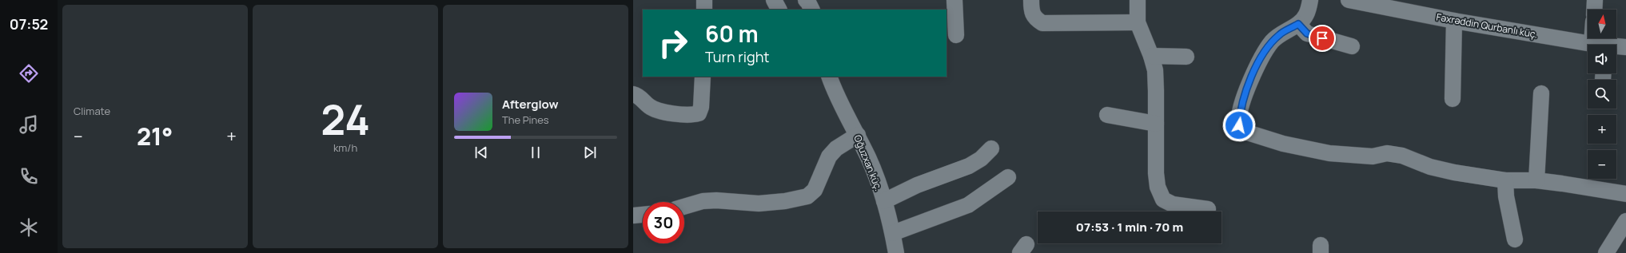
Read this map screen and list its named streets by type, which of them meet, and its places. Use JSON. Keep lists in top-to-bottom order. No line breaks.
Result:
{"streets":{"street":["Fəxrəddin Qurbanlı küç.","Oğuzxan küç."]},"north":"top","page":{"tabs":"07:52","tile":["Climate",["24","km/h"]],"map_buttons":["+","−"],"turn":["60 m","Turn right"],"song":["Afterglow","The Pines"],"heat":["−","21°","+"],"limit":"30","trip":"07:53 · 1 min · 70 m"}}
